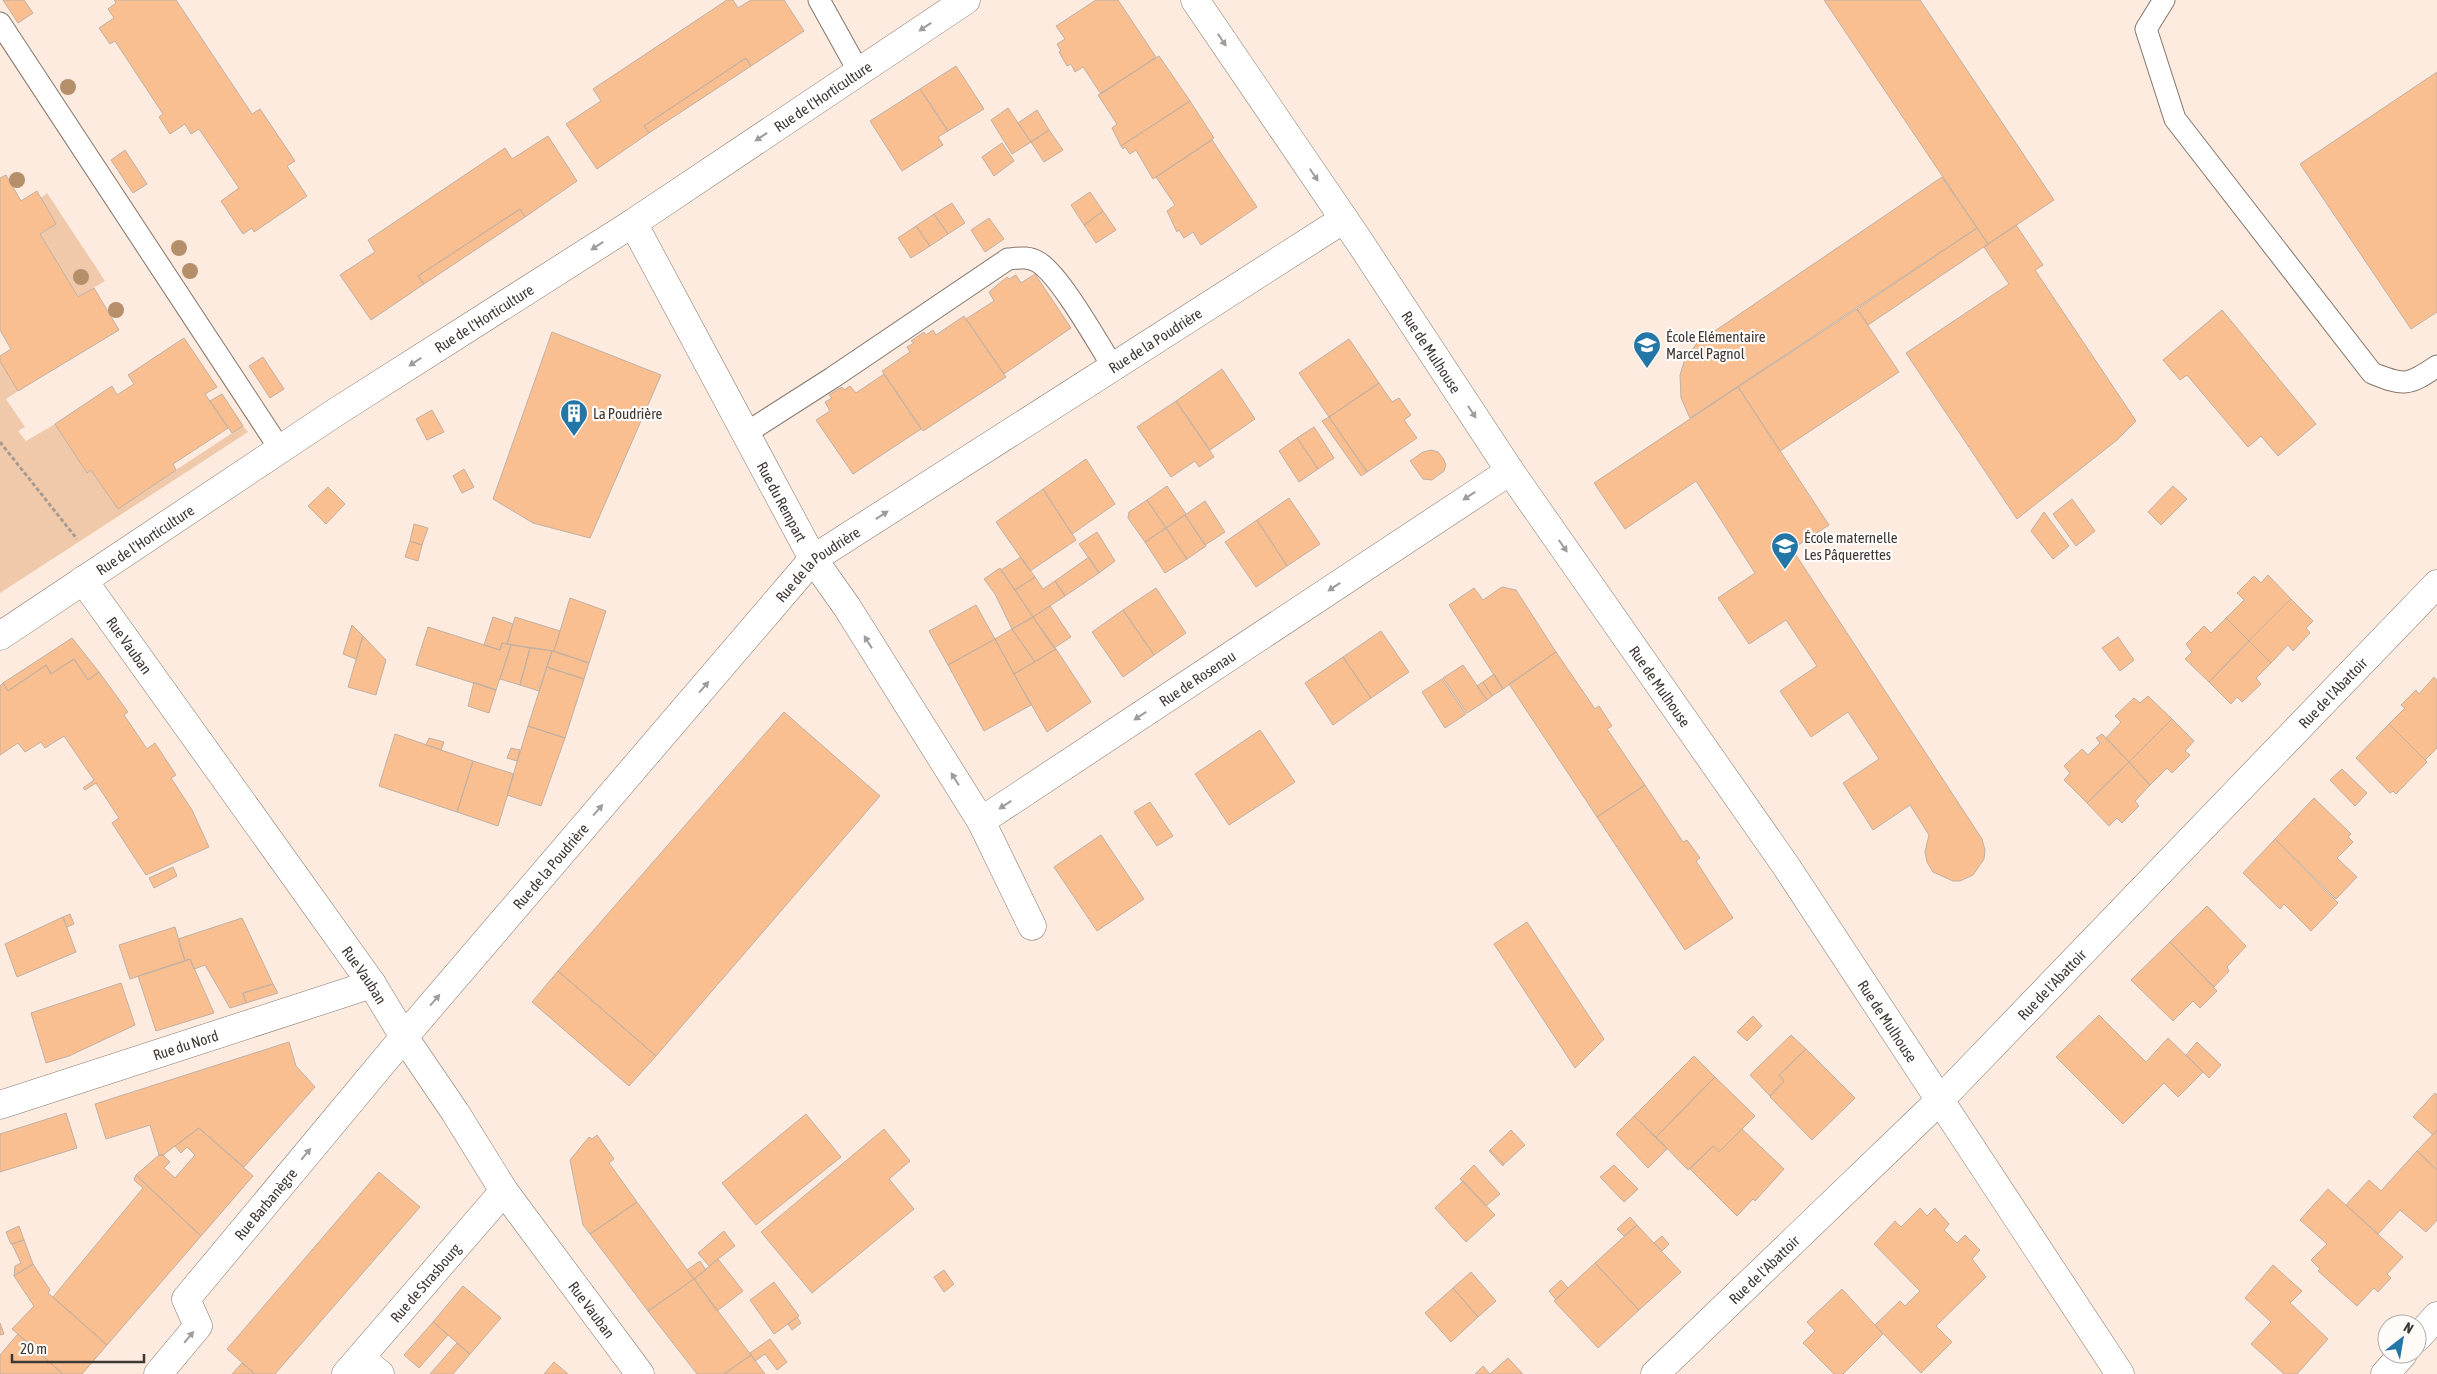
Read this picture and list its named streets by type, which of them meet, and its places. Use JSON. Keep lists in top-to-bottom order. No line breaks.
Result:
{"streets":{"street":["Rue de l'Horticulture","Rue de la Poudrière","Rue de Mulhouse","Rue du Rempart","Rue Vauban","Rue de Rosenau","Rue de l'Abattoir","Rue du Nord","Rue Barbanègre","Rue de Strasbourg"]},"crossings":[["Rue de l'Horticulture","Rue du Rempart"],["Rue de l'Horticulture","Rue Vauban"],["Rue de la Poudrière","Rue de Mulhouse"],["Rue de la Poudrière","Rue du Rempart"],["Rue de la Poudrière","Rue Vauban"],["Rue de la Poudrière","Rue Barbanègre"],["Rue de Mulhouse","Rue de Rosenau"],["Rue de Mulhouse","Rue de l'Abattoir"],["Rue du Rempart","Rue de Rosenau"],["Rue Vauban","Rue du Nord"],["Rue Vauban","Rue Barbanègre"],["Rue Vauban","Rue de Strasbourg"]],"one_way":["Rue de l'Horticulture","Rue de la Poudrière","Rue de Mulhouse","Rue du Rempart","Rue de Rosenau","Rue Barbanègre"],"places":{"school or university":["École Elémentaire Marcel Pagnol","École maternelle Les Pâquerettes"],"building":["La Poudrière"]},"scale_bar":"20 m","north":"top right"}
